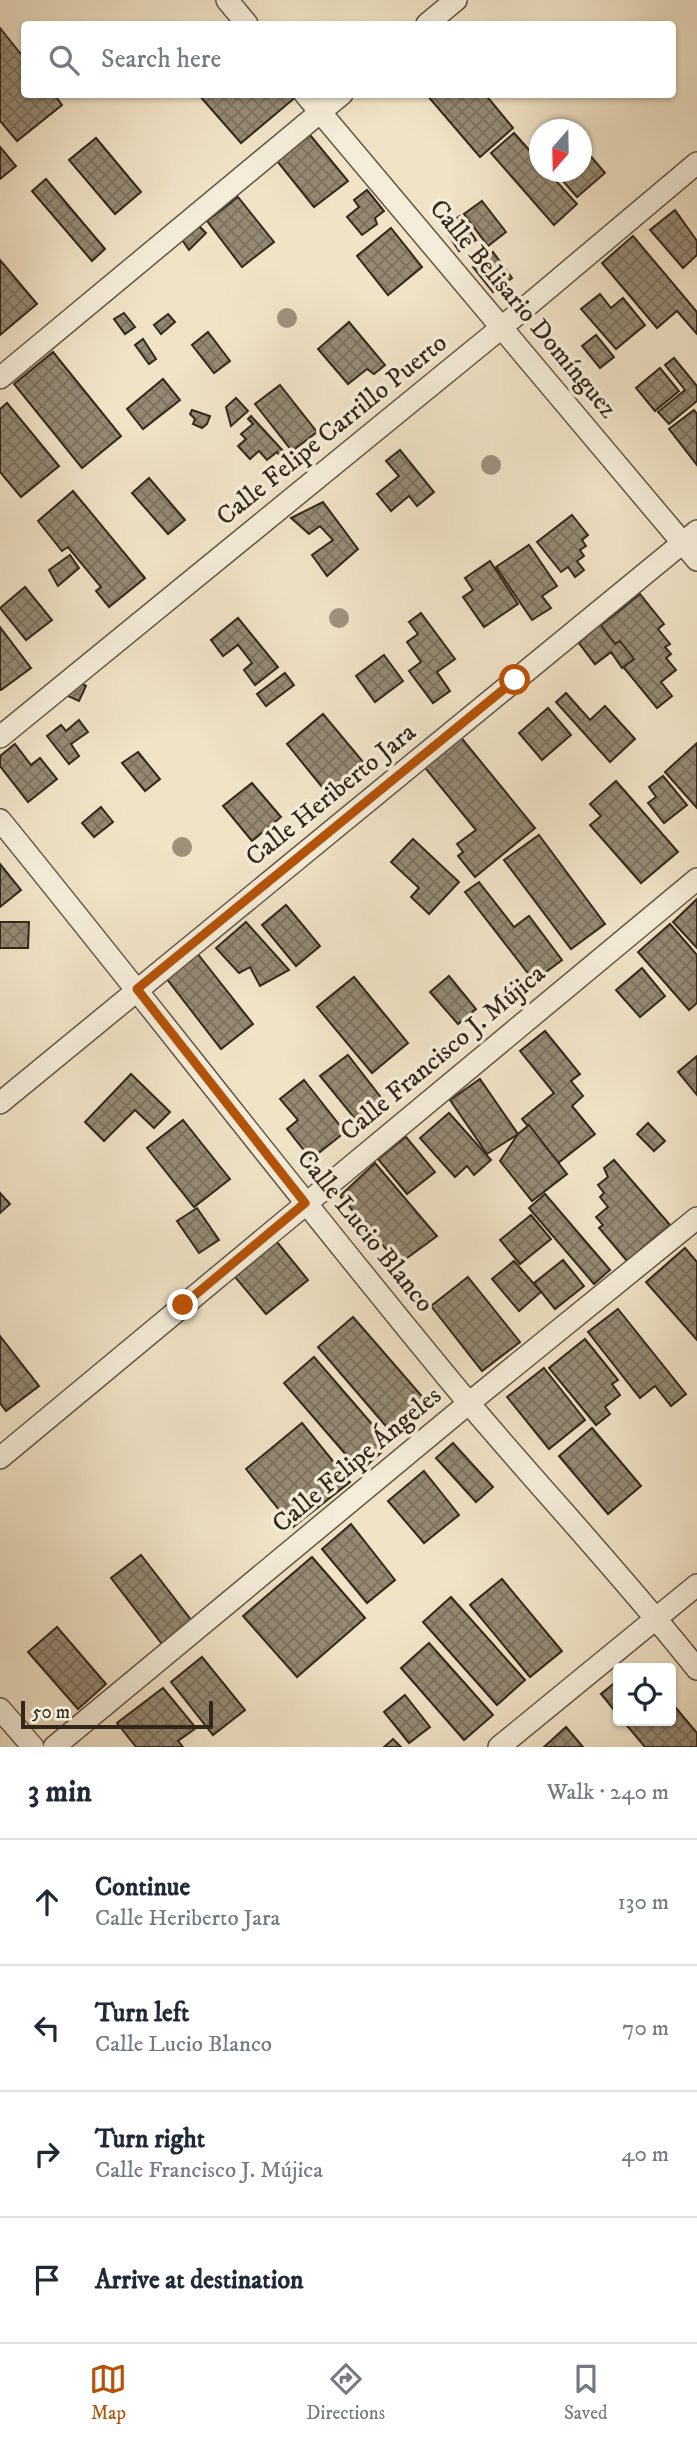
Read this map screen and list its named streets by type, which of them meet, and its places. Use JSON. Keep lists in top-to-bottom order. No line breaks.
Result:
{"streets":{"street":["Calle Belisario Domínguez","Calle Felipe Carrillo Puerto","Calle Heriberto Jara","Calle Francisco J. Mújica","Calle Lucio Blanco","Calle Felipe Ángeles"]},"crossings":[["Calle Belisario Domínguez","Calle Felipe Carrillo Puerto"],["Calle Belisario Domínguez","Calle Heriberto Jara"],["Calle Heriberto Jara","Calle Lucio Blanco"],["Calle Francisco J. Mújica","Calle Lucio Blanco"],["Calle Lucio Blanco","Calle Felipe Ángeles"]],"scale_bar":"50 m","north":"bottom","page":{"search":"Search here","scale":"50 m","heading":["3 min","Walk · 240 m"],"list":[["Continue","Calle Heriberto Jara","130 m"],["Turn left","Calle Lucio Blanco","70 m"],["Turn right","Calle Francisco J. Mújica","40 m"],"Arrive at destination"],"nav":["Map","Directions","Saved"]}}
